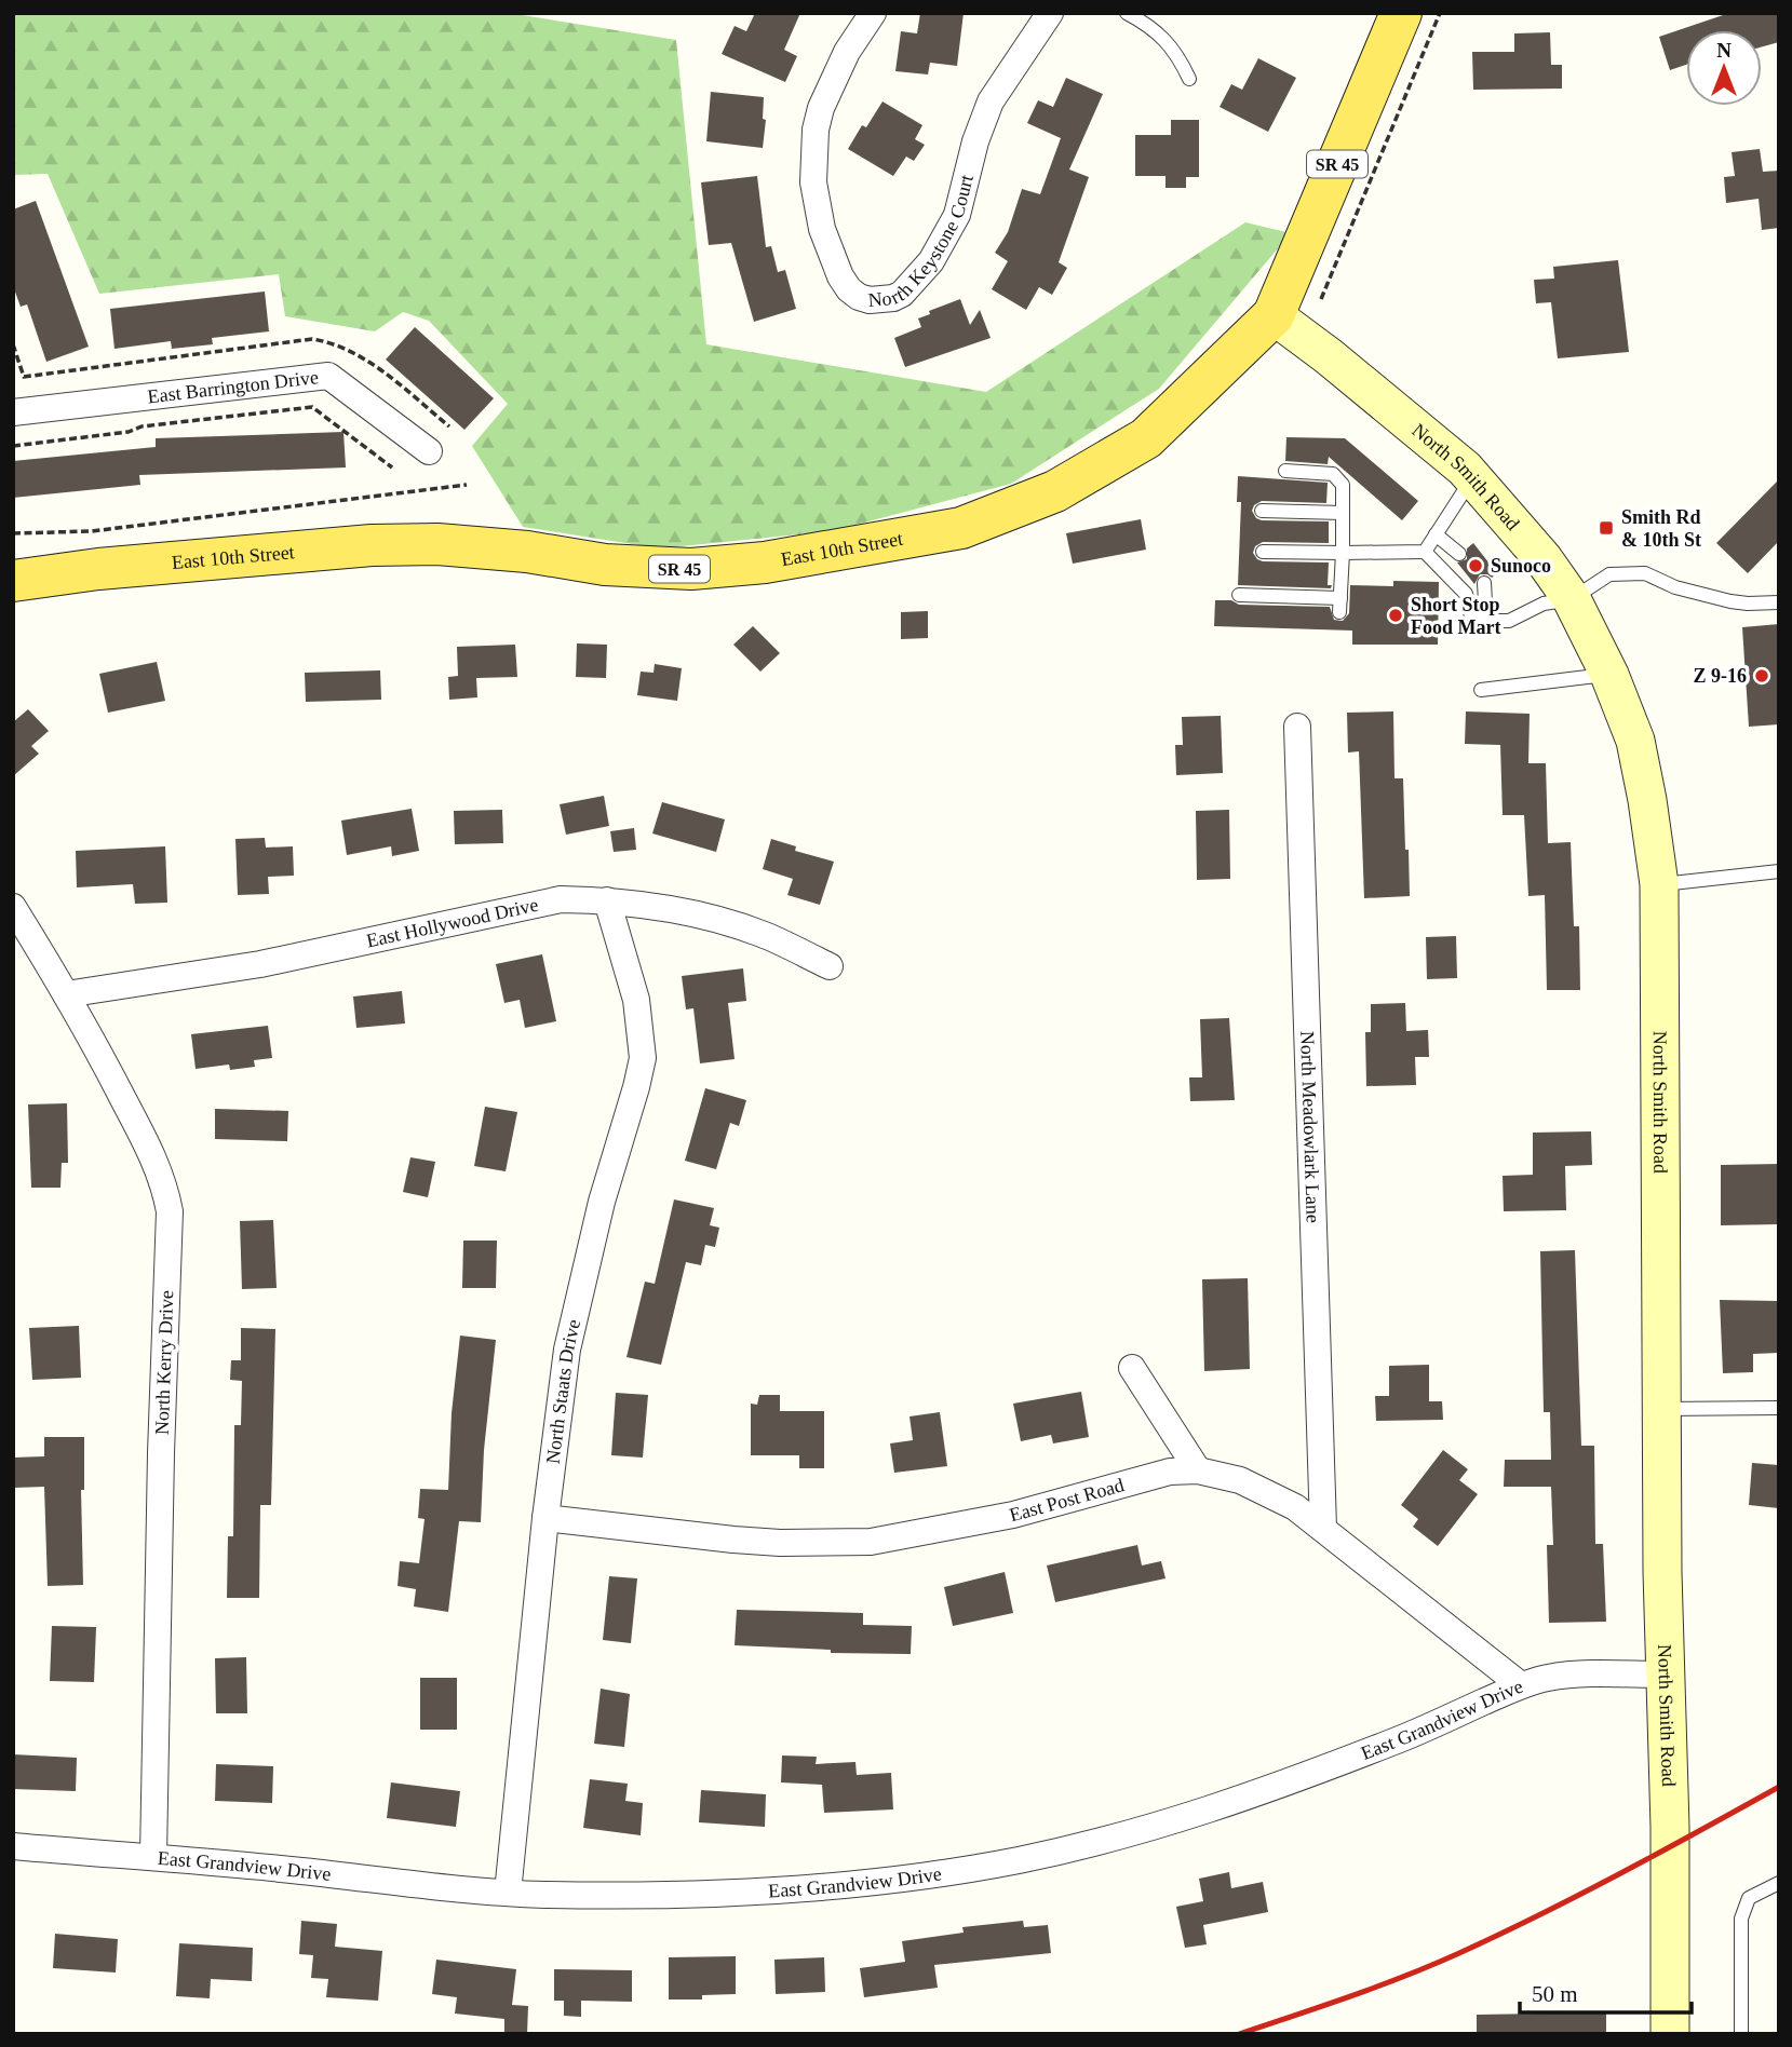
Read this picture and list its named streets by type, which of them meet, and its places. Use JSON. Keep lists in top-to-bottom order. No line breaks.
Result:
{"streets":{"main road":["SR 45","North Smith Road","East 10th Street"],"street":["North Keystone Court","East Barrington Drive","East Hollywood Drive","North Meadowlark Lane","North Kerry Drive","North Staats Drive","East Post Road","East Grandview Drive"]},"crossings":[["North Smith Road","East 10th Street"],["North Smith Road","East Grandview Drive"],["East Hollywood Drive","North Kerry Drive"],["East Hollywood Drive","North Staats Drive"],["North Meadowlark Lane","East Post Road"],["North Kerry Drive","East Grandview Drive"],["North Staats Drive","East Post Road"],["North Staats Drive","East Grandview Drive"],["East Post Road","East Grandview Drive"]],"places":{"transit":["Smith Rd & 10th St"],"other":["Sunoco","Short Stop Food Mart","Z 9-16"]},"scale_bar":"50 m","north":"top"}
